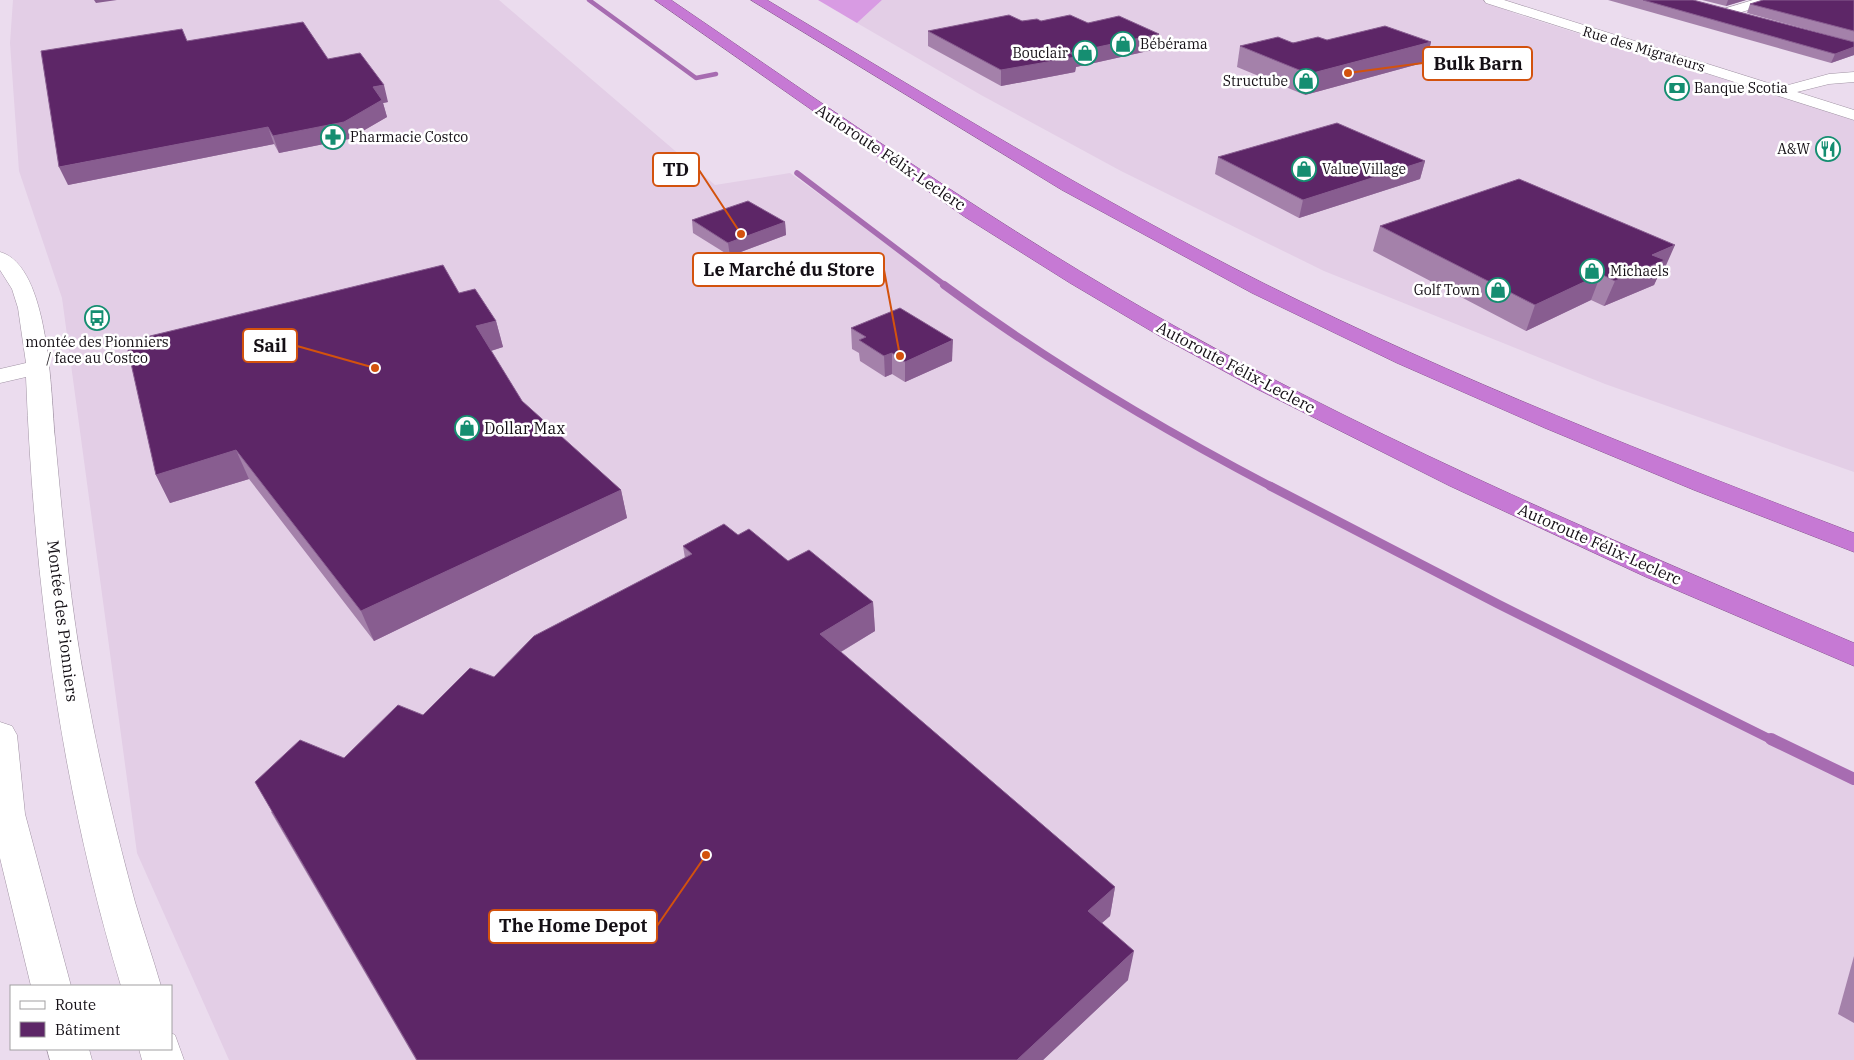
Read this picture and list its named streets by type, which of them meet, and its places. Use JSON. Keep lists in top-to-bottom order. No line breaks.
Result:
{"streets":{"highway":["Autoroute Félix-Leclerc"],"street":["Rue des Migrateurs","Montée des Pionniers"]},"places":{"shop":["Bébérama","Bouclair","Structube","Value Village","Michaels","Golf Town","Dollar Max"],"other":["Bulk Barn","TD","Le Marché du Store","Sail","The Home Depot"],"bank":["Banque Scotia"],"pharmacy":["Pharmacie Costco"],"restaurant":["A&W"],"bus stop":["montée des Pionniers / face au Costco"]},"legend":["Route","Bâtiment"]}
